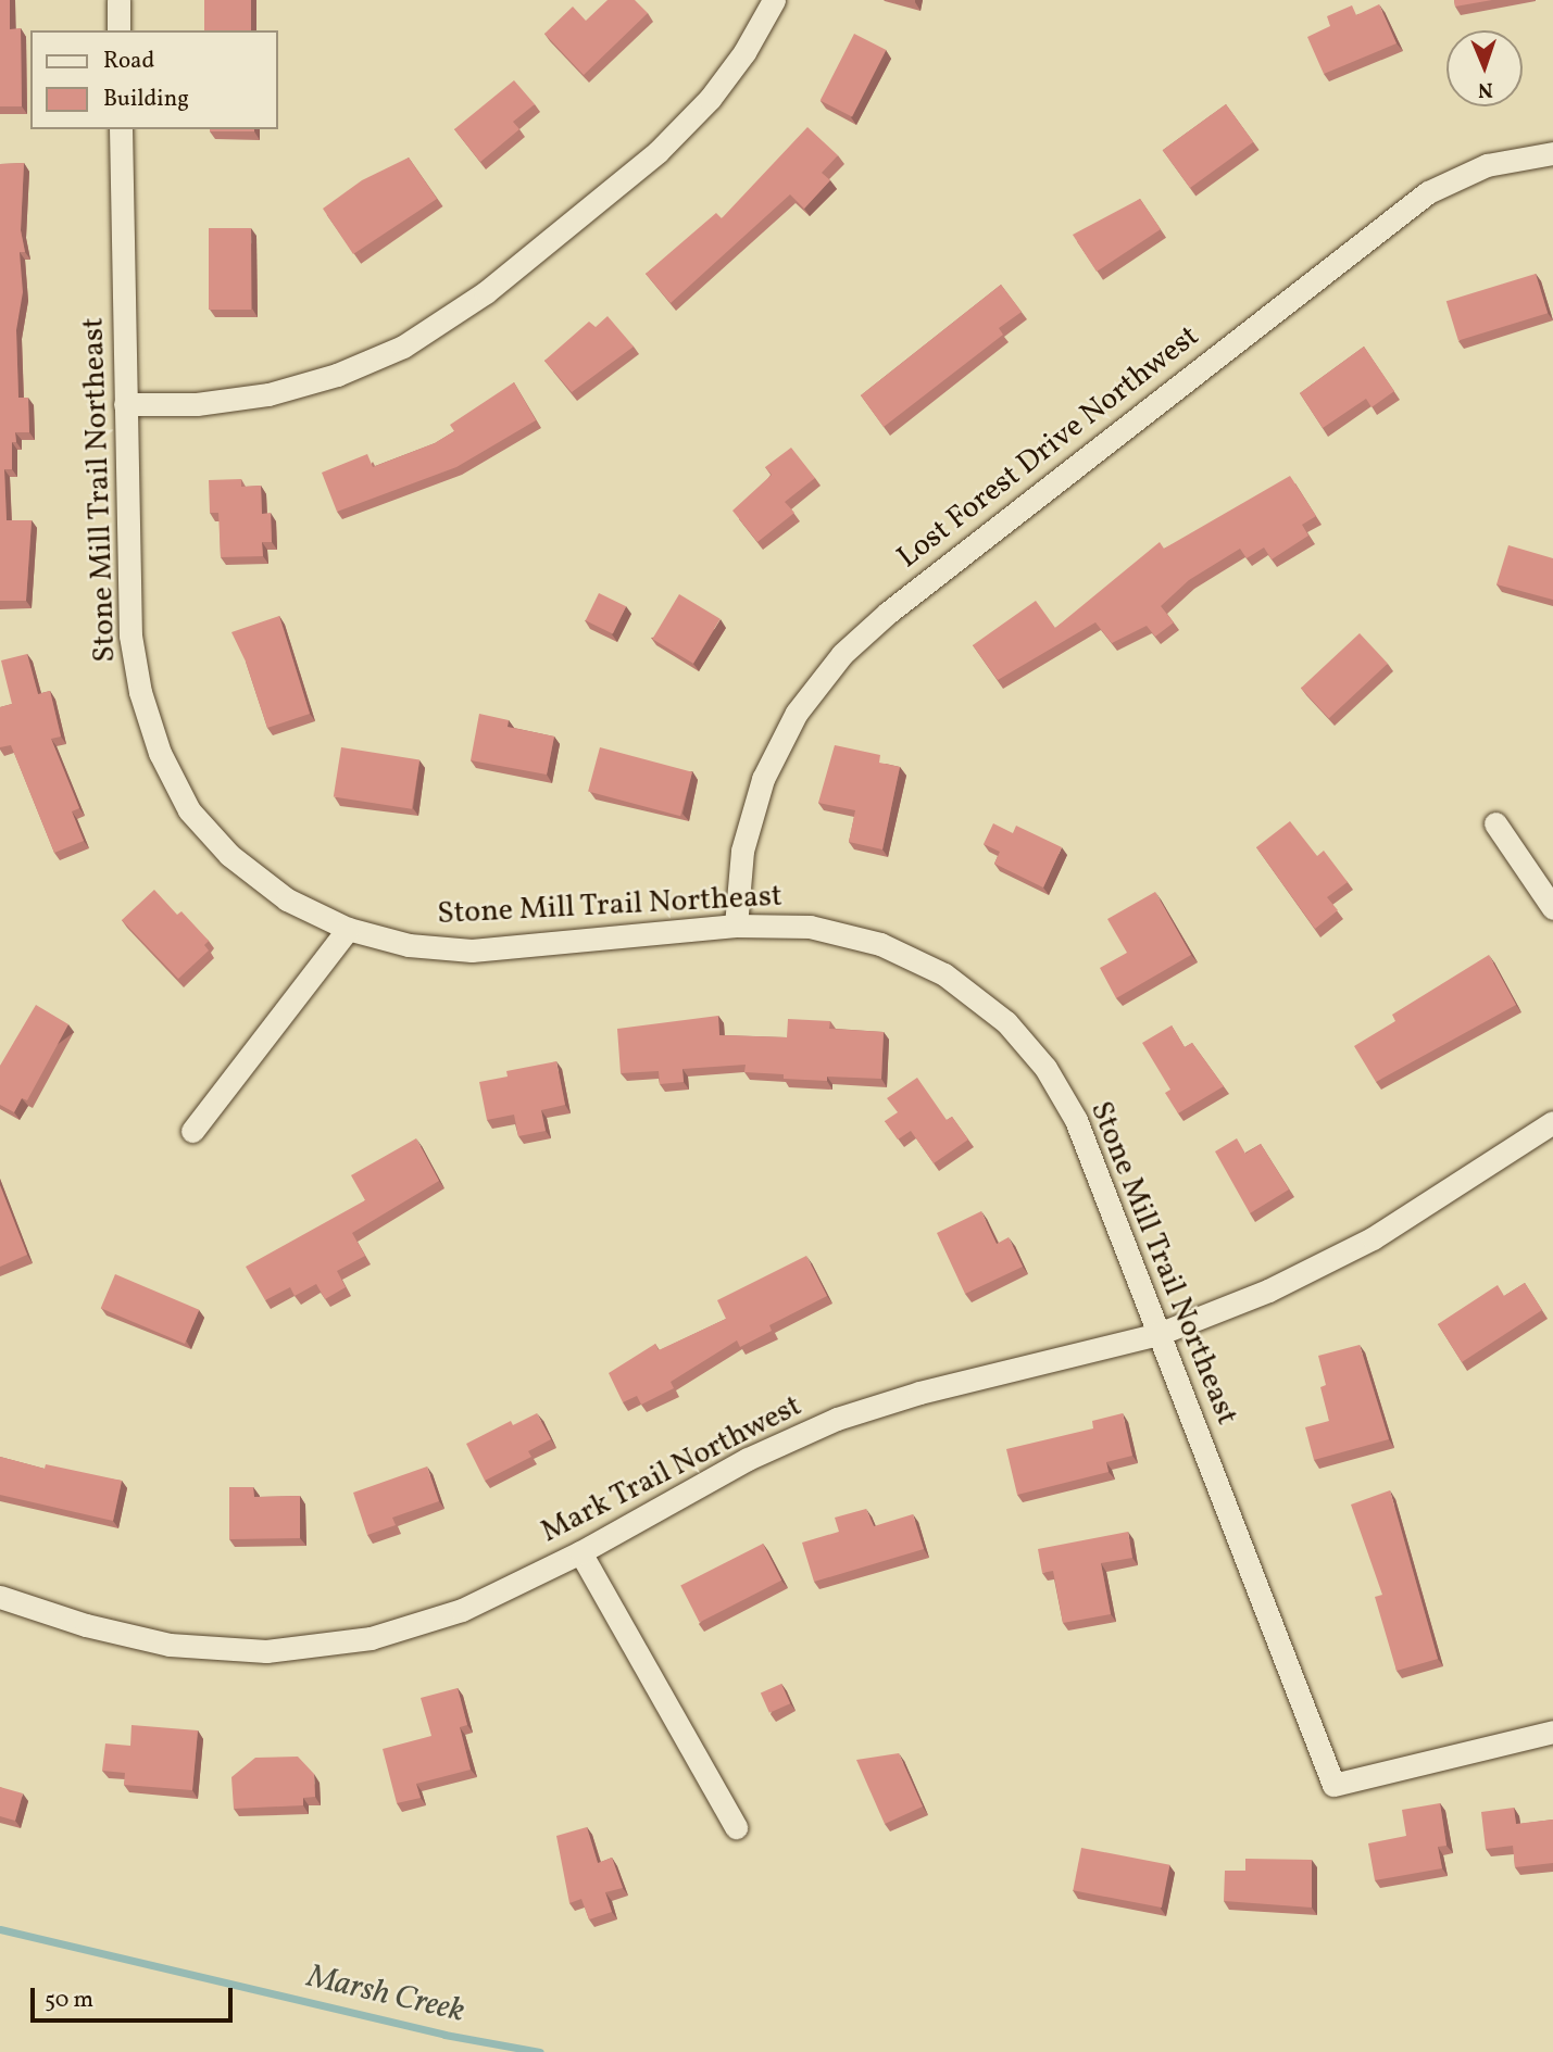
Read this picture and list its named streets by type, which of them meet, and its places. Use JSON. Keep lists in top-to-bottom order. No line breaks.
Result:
{"streets":{"street":["Lost Forest Drive Northwest","Stone Mill Trail Northeast","Mark Trail Northwest"]},"crossings":[["Lost Forest Drive Northwest","Stone Mill Trail Northeast"],["Stone Mill Trail Northeast","Mark Trail Northwest"]],"water":["Marsh Creek"],"legend":["Road","Building"],"scale_bar":"50 m","north":"bottom"}
